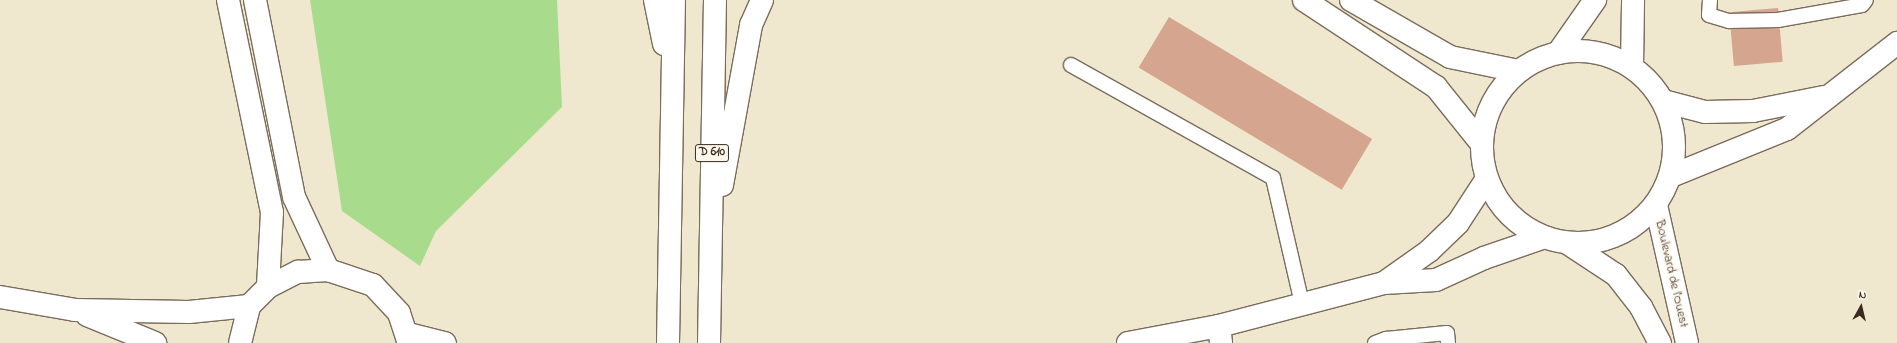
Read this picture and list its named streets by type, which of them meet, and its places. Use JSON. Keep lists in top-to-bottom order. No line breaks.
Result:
{"streets":{"main road":["D 610","Boulevard de l'Ouest"]},"north":"top"}
